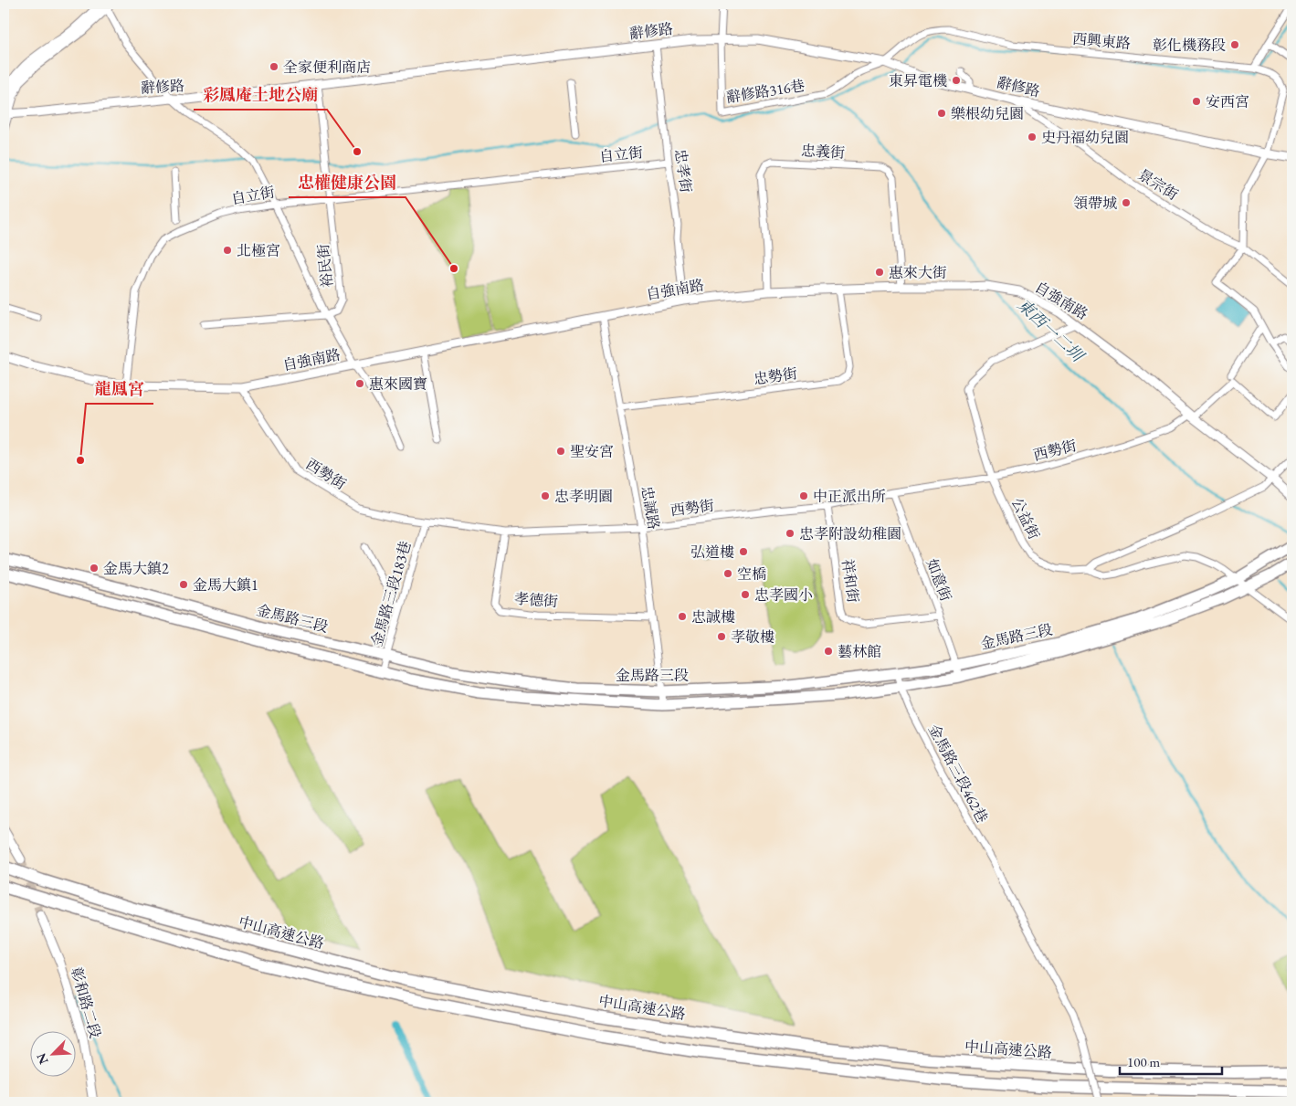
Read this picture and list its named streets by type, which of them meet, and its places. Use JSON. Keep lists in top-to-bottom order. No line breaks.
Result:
{"streets":{"highway":["中山高速公路"],"main road":["金馬路三段"],"street":["辭修路","西興東路","辭修路316巷","忠義街","自立街","忠孝街","景宗街","裕民街","自強南路","忠勢街","西勢街","忠誠路","公益街","如意街","祥和街","金馬路三段183巷","孝德街","金馬路三段462巷","彰和路二段"]},"crossings":[["辭修路","西興東路"],["辭修路","辭修路316巷"],["辭修路","忠孝街"],["辭修路","景宗街"],["辭修路","裕民街"],["西興東路","辭修路316巷"],["西興東路","景宗街"],["忠義街","自強南路"],["自立街","忠孝街"],["自立街","裕民街"],["自立街","自強南路"],["忠孝街","自強南路"],["自強南路","忠勢街"],["自強南路","西勢街"],["自強南路","忠誠路"],["自強南路","公益街"],["忠勢街","忠誠路"],["西勢街","忠誠路"],["西勢街","公益街"],["西勢街","如意街"],["西勢街","祥和街"],["西勢街","金馬路三段183巷"],["西勢街","孝德街"],["忠誠路","孝德街"],["忠誠路","金馬路三段"],["公益街","金馬路三段"],["如意街","祥和街"],["如意街","金馬路三段"],["金馬路三段183巷","金馬路三段"],["金馬路三段","金馬路三段462巷"]],"water":["東西一二圳"],"places":["彰化機務段","全家便利商店","東昇電機","安西宮","樂根幼兒園","史丹福幼兒園","彩鳳庵土地公廟","領帶城","北極宮","忠權健康公園","惠來大街","惠來國寶","聖安宮","龍鳳宮","忠孝明園","中正派出所","忠孝附設幼稚園","弘道樓","金馬大鎮2","空橋","金馬大鎮1","忠孝國小","忠誠樓","孝敬樓","藝林館"],"scale_bar":"100 m","north":"bottom left"}
